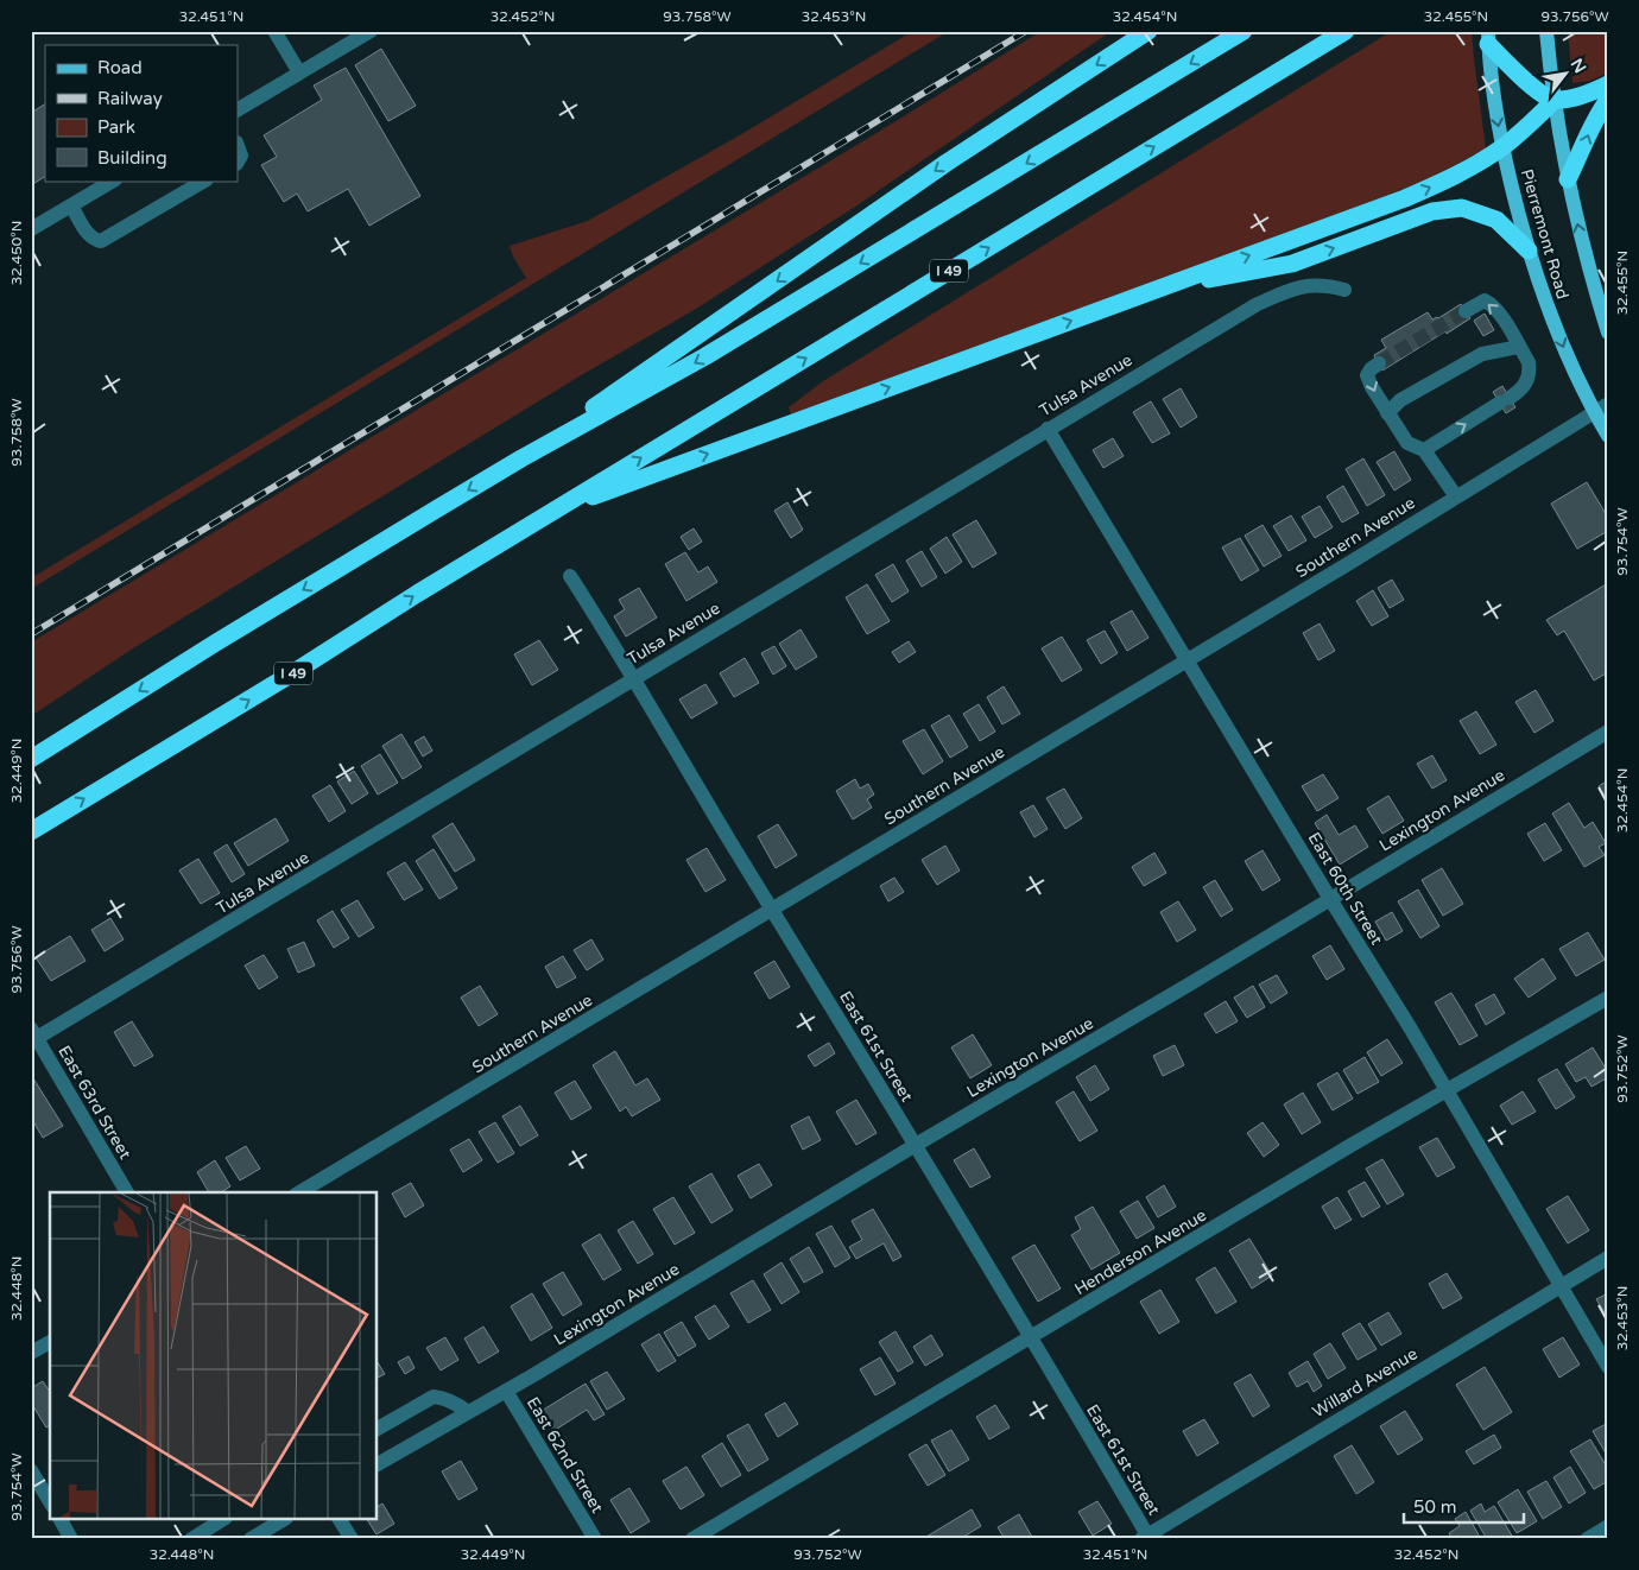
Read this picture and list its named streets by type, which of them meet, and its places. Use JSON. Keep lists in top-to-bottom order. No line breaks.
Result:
{"streets":{"highway":["I 49"],"main road":["Pierremont Road"],"street":["Tulsa Avenue","Southern Avenue","Lexington Avenue","East 60th Street","East 61st Street","East 63rd Street","Henderson Avenue","Willard Avenue","East 62nd Street"]},"crossings":[["Pierremont Road","Southern Avenue"],["Tulsa Avenue","East 60th Street"],["Tulsa Avenue","East 61st Street"],["Tulsa Avenue","East 63rd Street"],["Southern Avenue","East 60th Street"],["Southern Avenue","East 61st Street"],["Lexington Avenue","East 60th Street"],["Lexington Avenue","East 61st Street"],["Lexington Avenue","East 62nd Street"],["East 60th Street","Henderson Avenue"],["East 60th Street","Willard Avenue"],["East 61st Street","Henderson Avenue"],["East 61st Street","Willard Avenue"]],"legend":["Road","Railway","Park","Building"],"scale_bar":"50 m","north":"top right","coordinates":["32.451°N","32.452°N","93.758°W","32.453°N","32.454°N","32.455°N","93.756°W","32.450°N","93.754°W","32.449°N","93.752°W","32.448°N"]}
